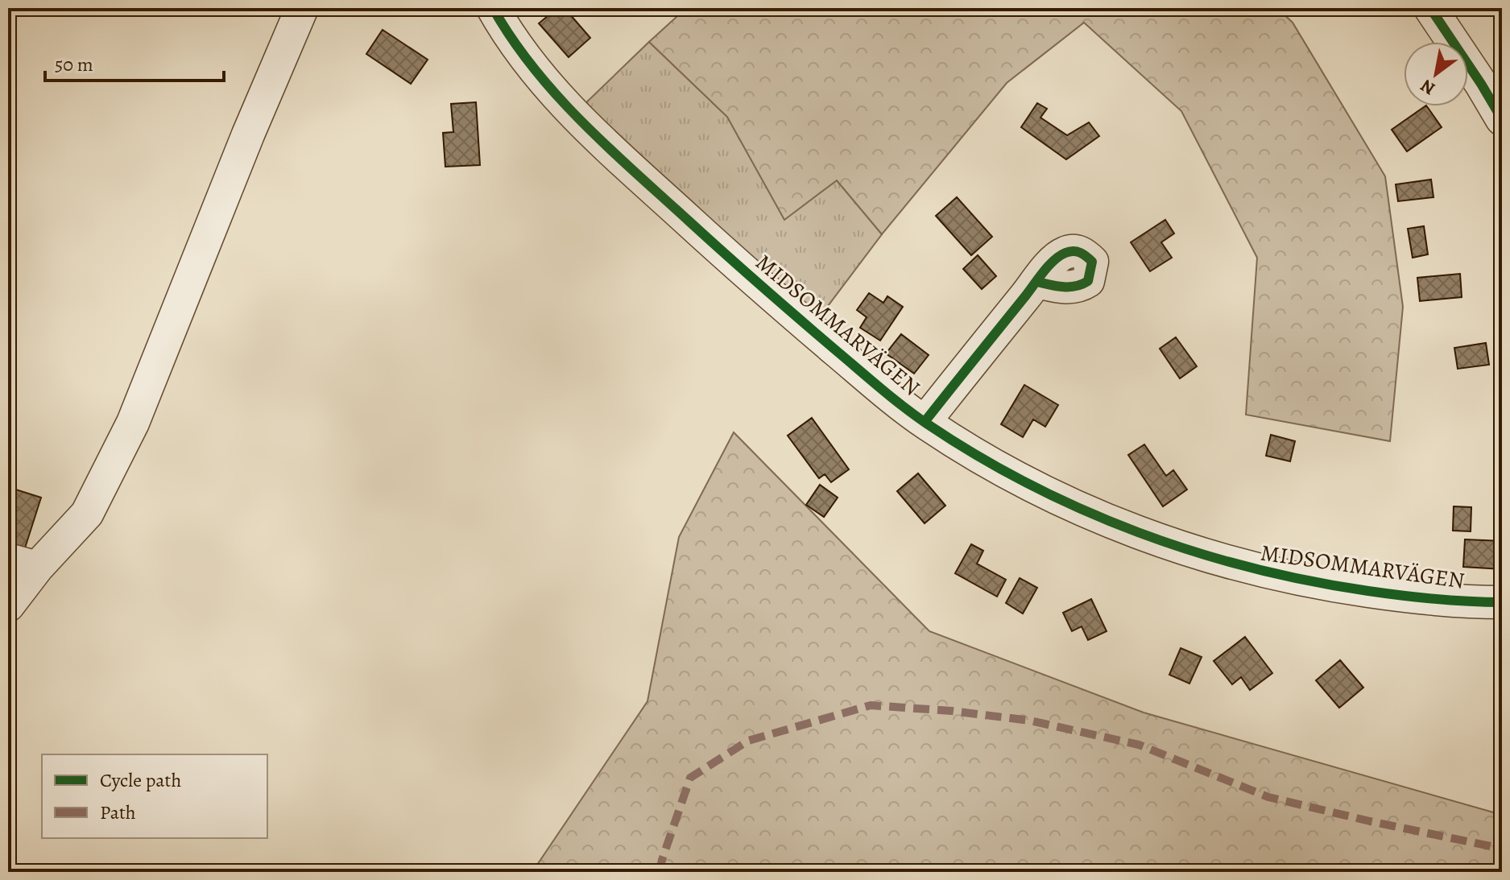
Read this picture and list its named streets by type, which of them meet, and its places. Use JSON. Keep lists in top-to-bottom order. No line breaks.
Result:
{"streets":{"street":["MIDSOMMARVÄGEN"]},"legend":["Cycle path","Path"],"scale_bar":"50 m","north":"bottom left"}
